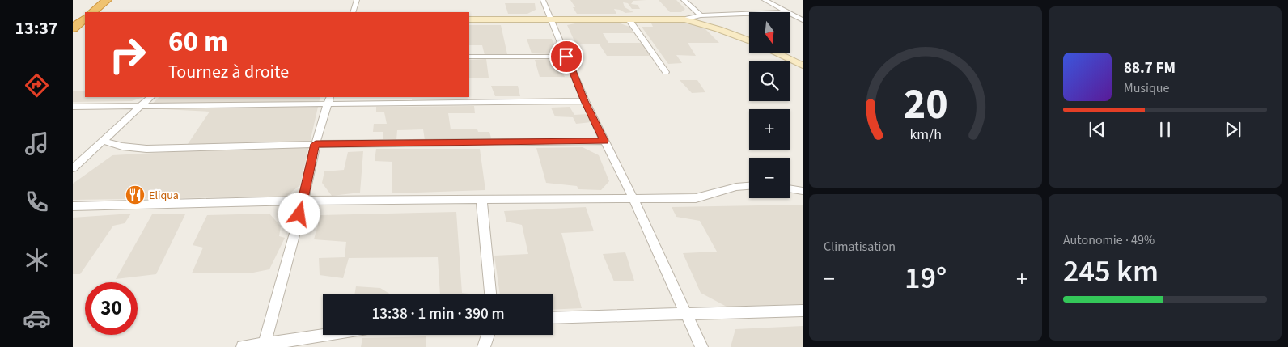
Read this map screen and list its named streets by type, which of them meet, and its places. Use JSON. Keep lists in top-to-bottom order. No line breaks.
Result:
{"places":{"restaurant":["Eliqua"]},"north":"bottom","page":{"tabs":"13:37","map_buttons":["+","−"],"turn":["60 m","Tournez à droite"],"song":["88.7 FM","Musique"],"tile":["Climatisation",["Autonomie · 49%","245 km"]],"heat":["−","19°","+"],"limit":"30","trip":"13:38 · 1 min · 390 m","gauge":["20","km/h"]}}
